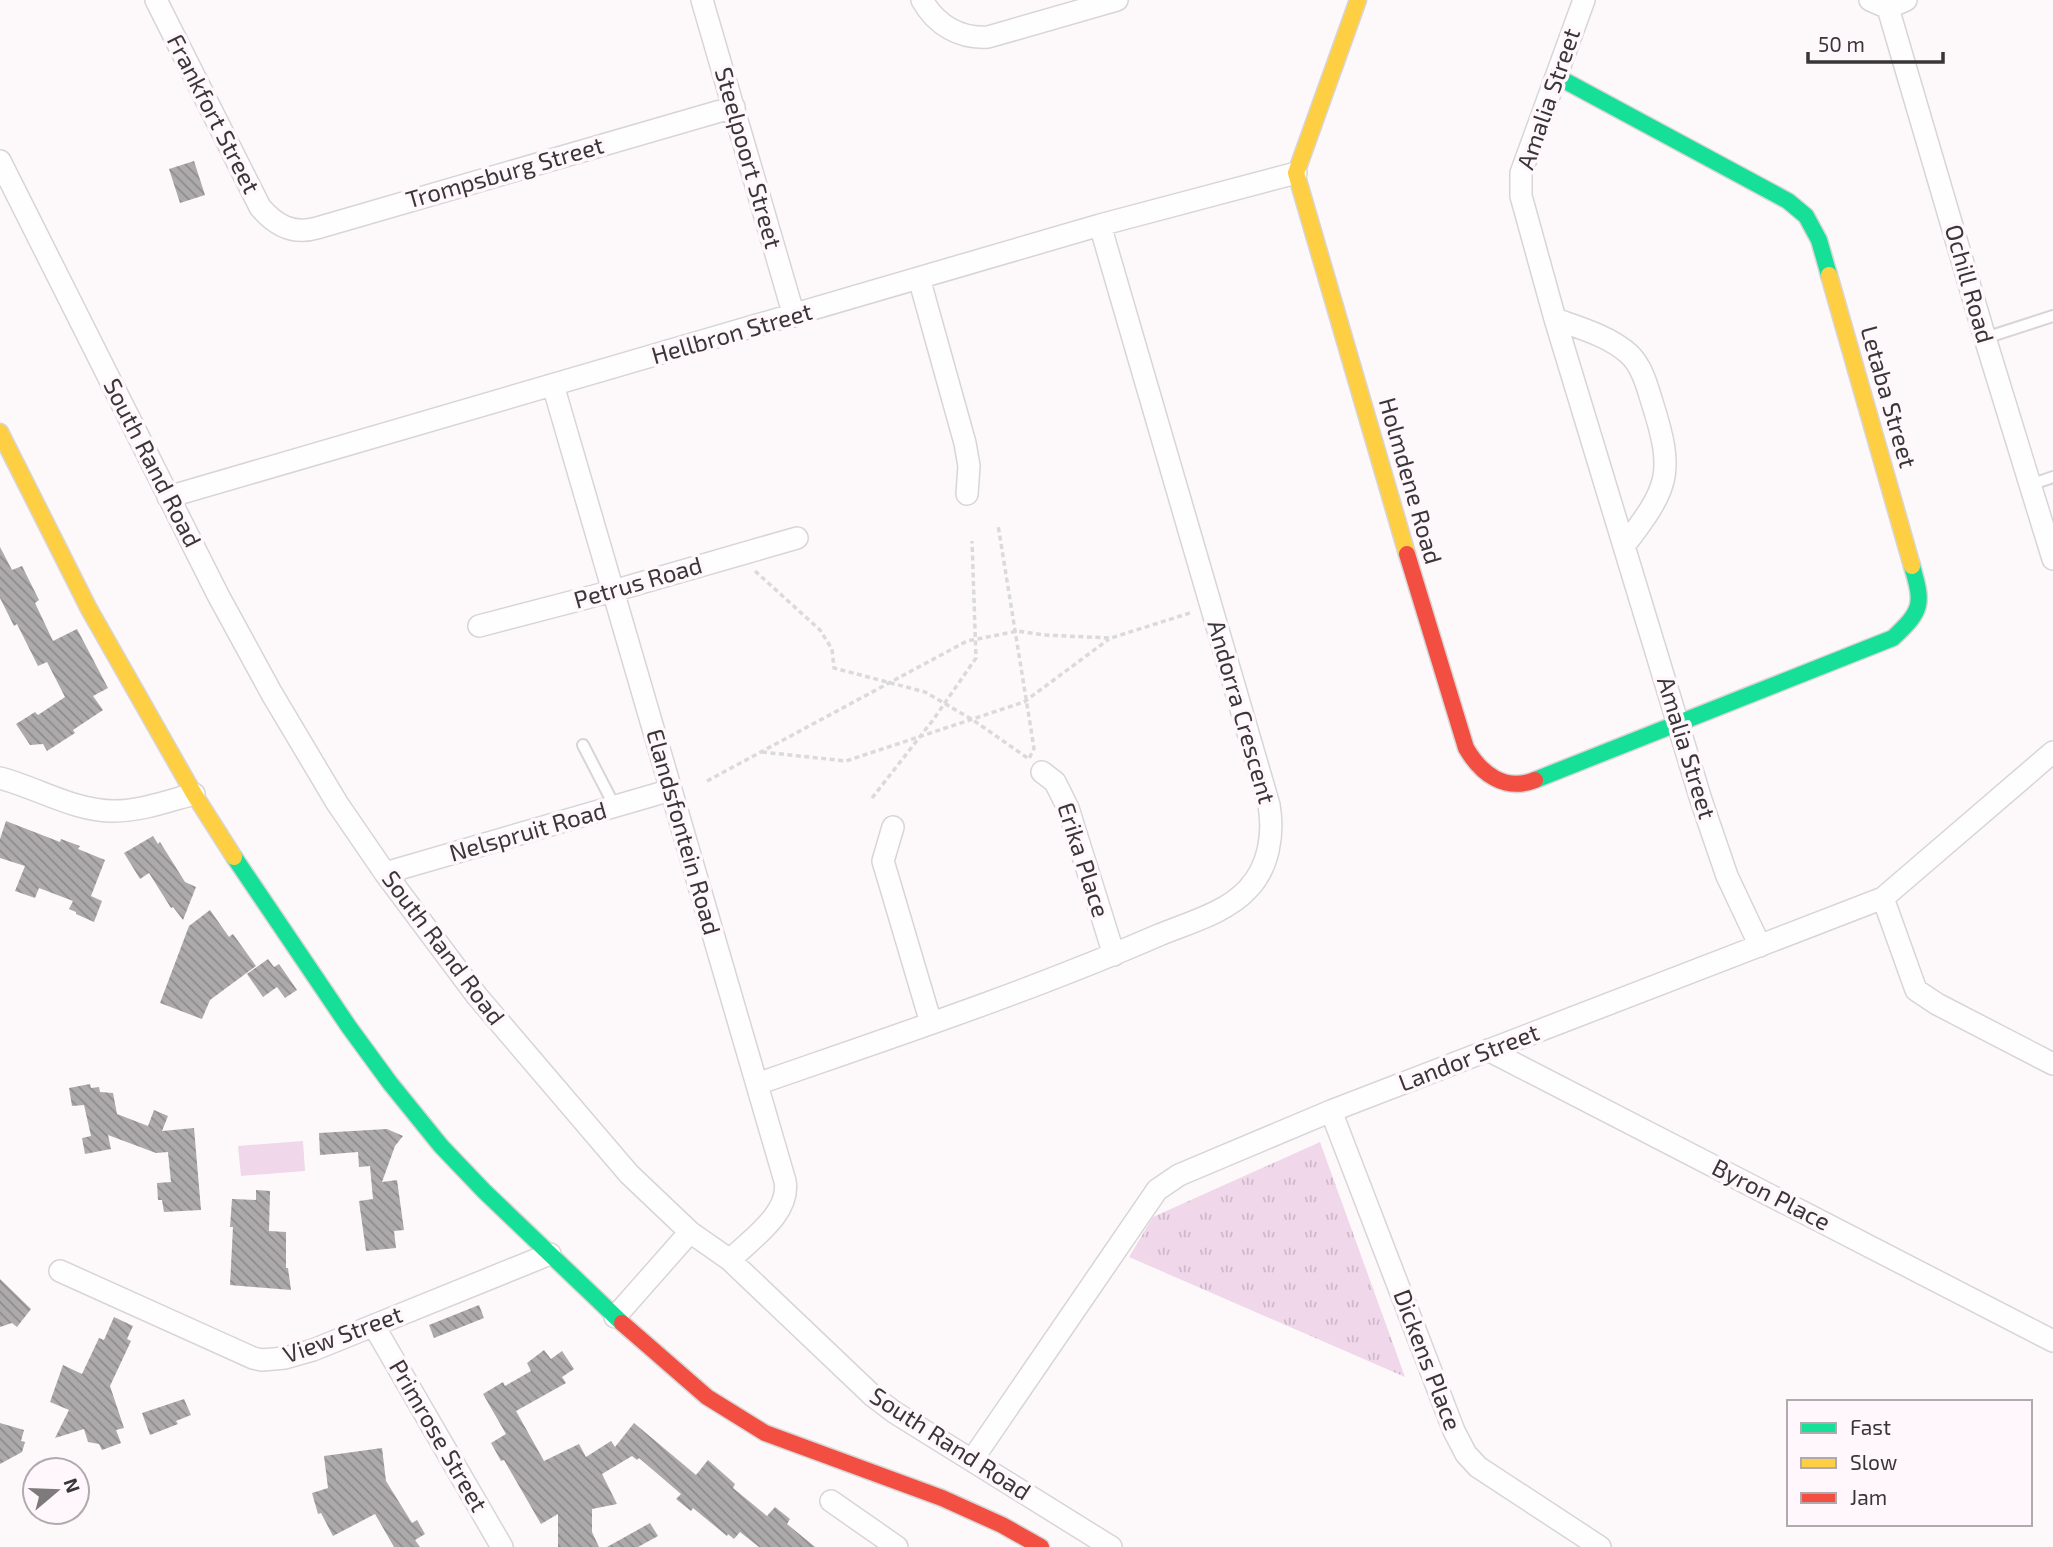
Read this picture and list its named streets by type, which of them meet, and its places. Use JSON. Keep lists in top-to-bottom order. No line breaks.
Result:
{"streets":{"street":["Amalia Street","Frankfort Street","Steelpoort Street","Trompsburg Street","Ochill Road","Hellbron Street","Letaba Street","South Rand Road","Holmdene Road","Petrus Road","Andorra Crescent","Nelspruit Road","Elandsfontein Road","Erika Place","Landor Street","Byron Place","View Street","Dickens Place","Primrose Street"]},"crossings":[["Amalia Street","Letaba Street"],["Amalia Street","Holmdene Road"],["Amalia Street","Landor Street"],["Frankfort Street","Trompsburg Street"],["Steelpoort Street","Trompsburg Street"],["Steelpoort Street","Hellbron Street"],["Hellbron Street","South Rand Road"],["Hellbron Street","Holmdene Road"],["Hellbron Street","Andorra Crescent"],["Hellbron Street","Elandsfontein Road"],["Letaba Street","Holmdene Road"],["South Rand Road","Nelspruit Road"],["South Rand Road","Elandsfontein Road"],["South Rand Road","Landor Street"],["South Rand Road","View Street"],["Petrus Road","Elandsfontein Road"],["Andorra Crescent","Elandsfontein Road"],["Andorra Crescent","Erika Place"],["Nelspruit Road","Elandsfontein Road"],["Landor Street","Byron Place"],["Landor Street","Dickens Place"],["View Street","Primrose Street"]],"legend":["Fast","Slow","Jam"],"scale_bar":"50 m","north":"right"}
